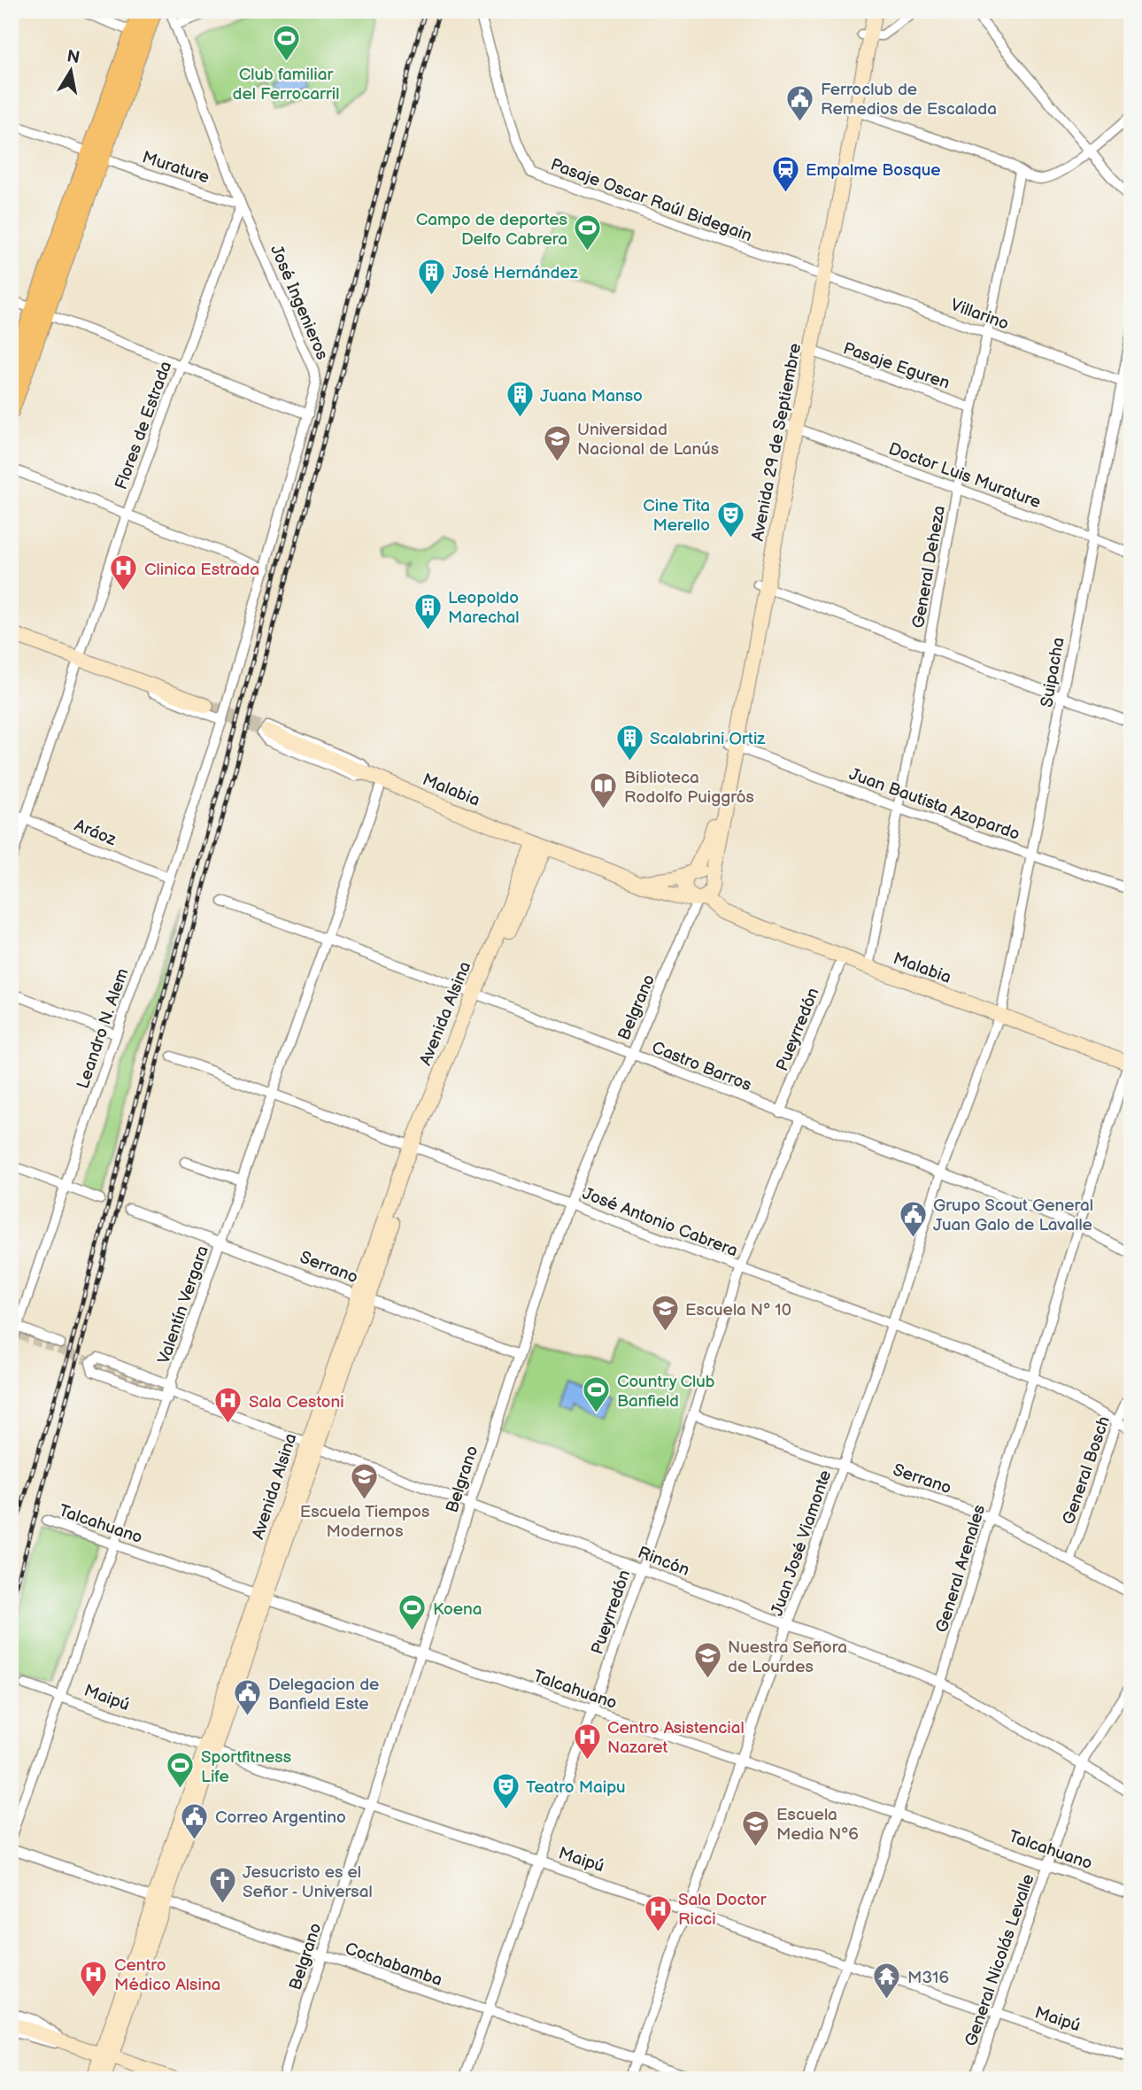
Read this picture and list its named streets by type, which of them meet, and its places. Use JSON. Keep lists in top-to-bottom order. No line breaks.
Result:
{"streets":{"main road":["Avenida 29 de Septiembre","Malabia","Avenida Alsina"],"street":["Murature","Pasaje Oscar Raúl Bidegain","José Ingenieros","Villarino","Pasaje Eguren","Flores de Estrada","Doctor Luis Murature","General Deheza","Suipacha","Juan Bautista Azopardo","Aráoz","Belgrano","Leandro N. Alem","Pueyrredón","Castro Barros","José Antonio Cabrera","Serrano","Valentín Vergara","General Bosch","Talcahuano","Juan José Viamonte","Rincón","General Arenales","Maipú","General Nicolás Levalle","Cochabamba"]},"crossings":[["Murature","José Ingenieros"],["Murature","Flores de Estrada"],["Pasaje Oscar Raúl Bidegain","Villarino"],["Pasaje Oscar Raúl Bidegain","Avenida 29 de Septiembre"],["José Ingenieros","Flores de Estrada"],["José Ingenieros","Leandro N. Alem"],["Villarino","Avenida 29 de Septiembre"],["Villarino","General Deheza"],["Villarino","Suipacha"],["Pasaje Eguren","Avenida 29 de Septiembre"],["Pasaje Eguren","General Deheza"],["Flores de Estrada","Aráoz"],["Avenida 29 de Septiembre","Doctor Luis Murature"],["Avenida 29 de Septiembre","Malabia"],["Avenida 29 de Septiembre","Juan Bautista Azopardo"],["Avenida 29 de Septiembre","Belgrano"],["Doctor Luis Murature","General Deheza"],["Doctor Luis Murature","Suipacha"],["General Deheza","Malabia"],["General Deheza","Juan Bautista Azopardo"],["Suipacha","Malabia"],["Suipacha","Juan Bautista Azopardo"],["Suipacha","Juan José Viamonte"],["Malabia","Belgrano"],["Malabia","Avenida Alsina"],["Malabia","Pueyrredón"],["Malabia","Valentín Vergara"],["Malabia","Juan José Viamonte"],["Malabia","General Arenales"],["Aráoz","Leandro N. Alem"],["Belgrano","Castro Barros"],["Belgrano","José Antonio Cabrera"],["Belgrano","Serrano"],["Belgrano","Talcahuano"],["Belgrano","Rincón"],["Belgrano","Maipú"],["Belgrano","Cochabamba"],["Avenida Alsina","Castro Barros"],["Avenida Alsina","José Antonio Cabrera"],["Avenida Alsina","Serrano"],["Avenida Alsina","Talcahuano"],["Avenida Alsina","Rincón"],["Avenida Alsina","Maipú"],["Avenida Alsina","Cochabamba"],["Pueyrredón","Castro Barros"],["Pueyrredón","José Antonio Cabrera"],["Pueyrredón","Serrano"],["Pueyrredón","Talcahuano"],["Pueyrredón","Rincón"],["Pueyrredón","Maipú"],["Pueyrredón","Cochabamba"],["Castro Barros","Valentín Vergara"],["Castro Barros","Juan José Viamonte"],["Castro Barros","General Arenales"],["José Antonio Cabrera","Valentín Vergara"],["José Antonio Cabrera","General Bosch"],["José Antonio Cabrera","Juan José Viamonte"],["José Antonio Cabrera","General Arenales"],["Serrano","Valentín Vergara"],["Serrano","General Bosch"],["Serrano","Juan José Viamonte"],["Serrano","General Arenales"],["Valentín Vergara","Talcahuano"],["Valentín Vergara","Rincón"],["Valentín Vergara","Maipú"],["Talcahuano","Juan José Viamonte"],["Talcahuano","General Arenales"],["Talcahuano","General Nicolás Levalle"],["Juan José Viamonte","Rincón"],["Juan José Viamonte","Maipú"],["Juan José Viamonte","Cochabamba"],["Rincón","General Arenales"],["Rincón","General Nicolás Levalle"],["General Arenales","Maipú"],["Maipú","General Nicolás Levalle"]],"places":{"sports":["Club familiar del Ferrocarril","Campo de deportes Delfo Cabrera","Country Club Banfield","Koena","Sportfitness Life"],"public building":["Ferroclub de Remedios de Escalada","Grupo Scout General Juan Galo de Lavalle","Delegacion de Banfield Este","Correo Argentino"],"station":["Empalme Bosque"],"building":["José Hernández","Juana Manso","Leopoldo Marechal","Scalabrini Ortiz"],"school or university":["Universidad Nacional de Lanús","Escuela Nº 10","Escuela Tiempos Modernos","Nuestra Señora de Lourdes","Escuela Media Nº6"],"theatre":["Cine Tita Merello","Teatro Maipu"],"hospital":["Clinica Estrada","Sala Cestoni","Centro Asistencial Nazaret","Sala Doctor Ricci","Centro Médico Alsina"],"library":["Biblioteca Rodolfo Puiggrós"],"church":["Jesucristo es el Señor - Universal"],"temple":["M316"]},"north":"top"}
